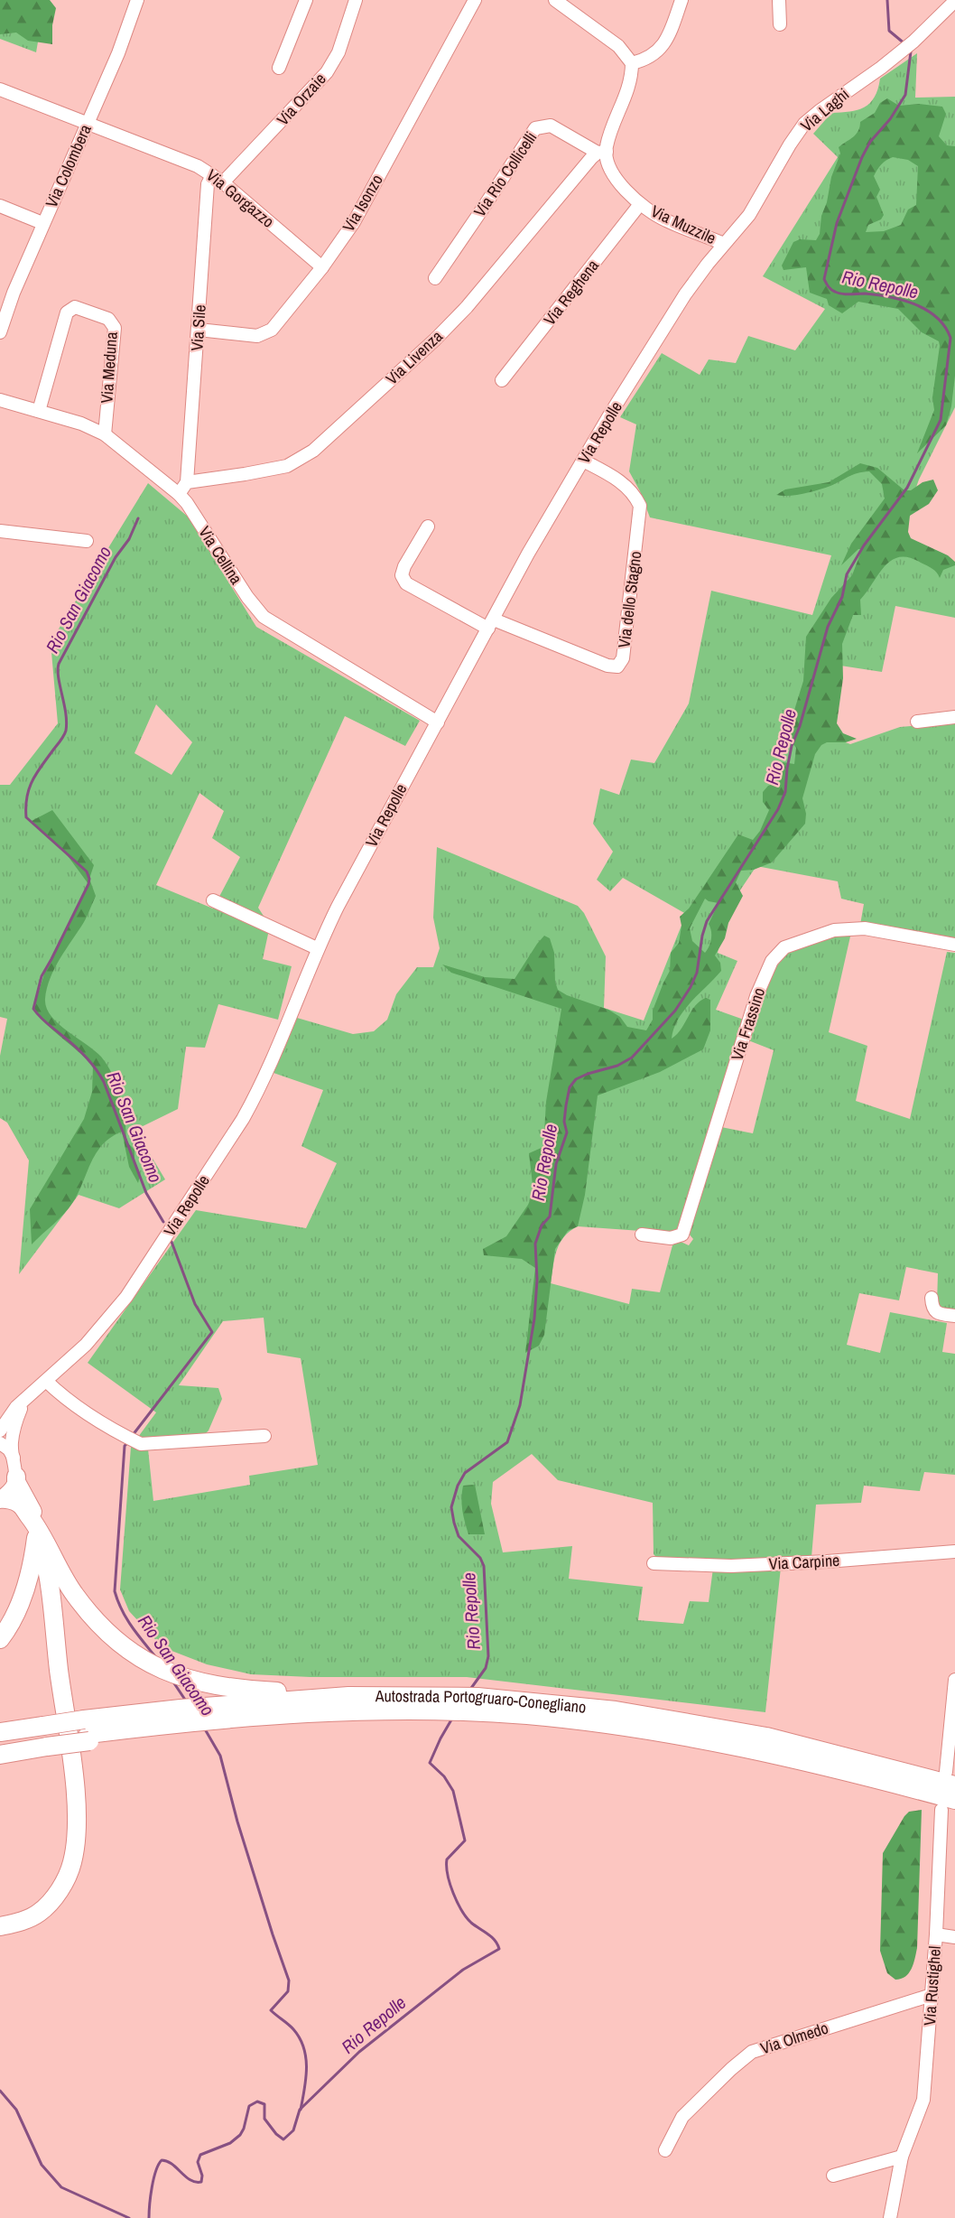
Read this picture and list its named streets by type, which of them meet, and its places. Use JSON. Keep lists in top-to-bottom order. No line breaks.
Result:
{"streets":{"highway":["Autostrada Portogruaro-Conegliano"],"street":["Via Orzaie","Via Laghi","Via Colombera","Via Rio Collicelli","Via Gorgazzo","Via Isonzo","Via Muzzile","Via Reghena","Via Sile","Via Livenza","Via Meduna","Via Repolle","Via Cellina","Via dello Stagno","Via Frassino","Via Carpine","Via Rustighel","Via Olmedo"]},"crossings":[["Via Orzaie","Via Gorgazzo"],["Via Orzaie","Via Sile"],["Via Laghi","Via Muzzile"],["Via Laghi","Via Repolle"],["Via Colombera","Via Gorgazzo"],["Via Rio Collicelli","Via Muzzile"],["Via Rio Collicelli","Via Livenza"],["Via Gorgazzo","Via Isonzo"],["Via Gorgazzo","Via Sile"],["Via Isonzo","Via Sile"],["Via Muzzile","Via Reghena"],["Via Muzzile","Via Livenza"],["Via Muzzile","Via Repolle"],["Via Sile","Via Livenza"],["Via Meduna","Via Cellina"],["Via Repolle","Via Cellina"],["Via Repolle","Via dello Stagno"],["Autostrada Portogruaro-Conegliano","Via Rustighel"],["Via Rustighel","Via Olmedo"]],"water":["Rio Repolle","Rio San Giacomo"]}
